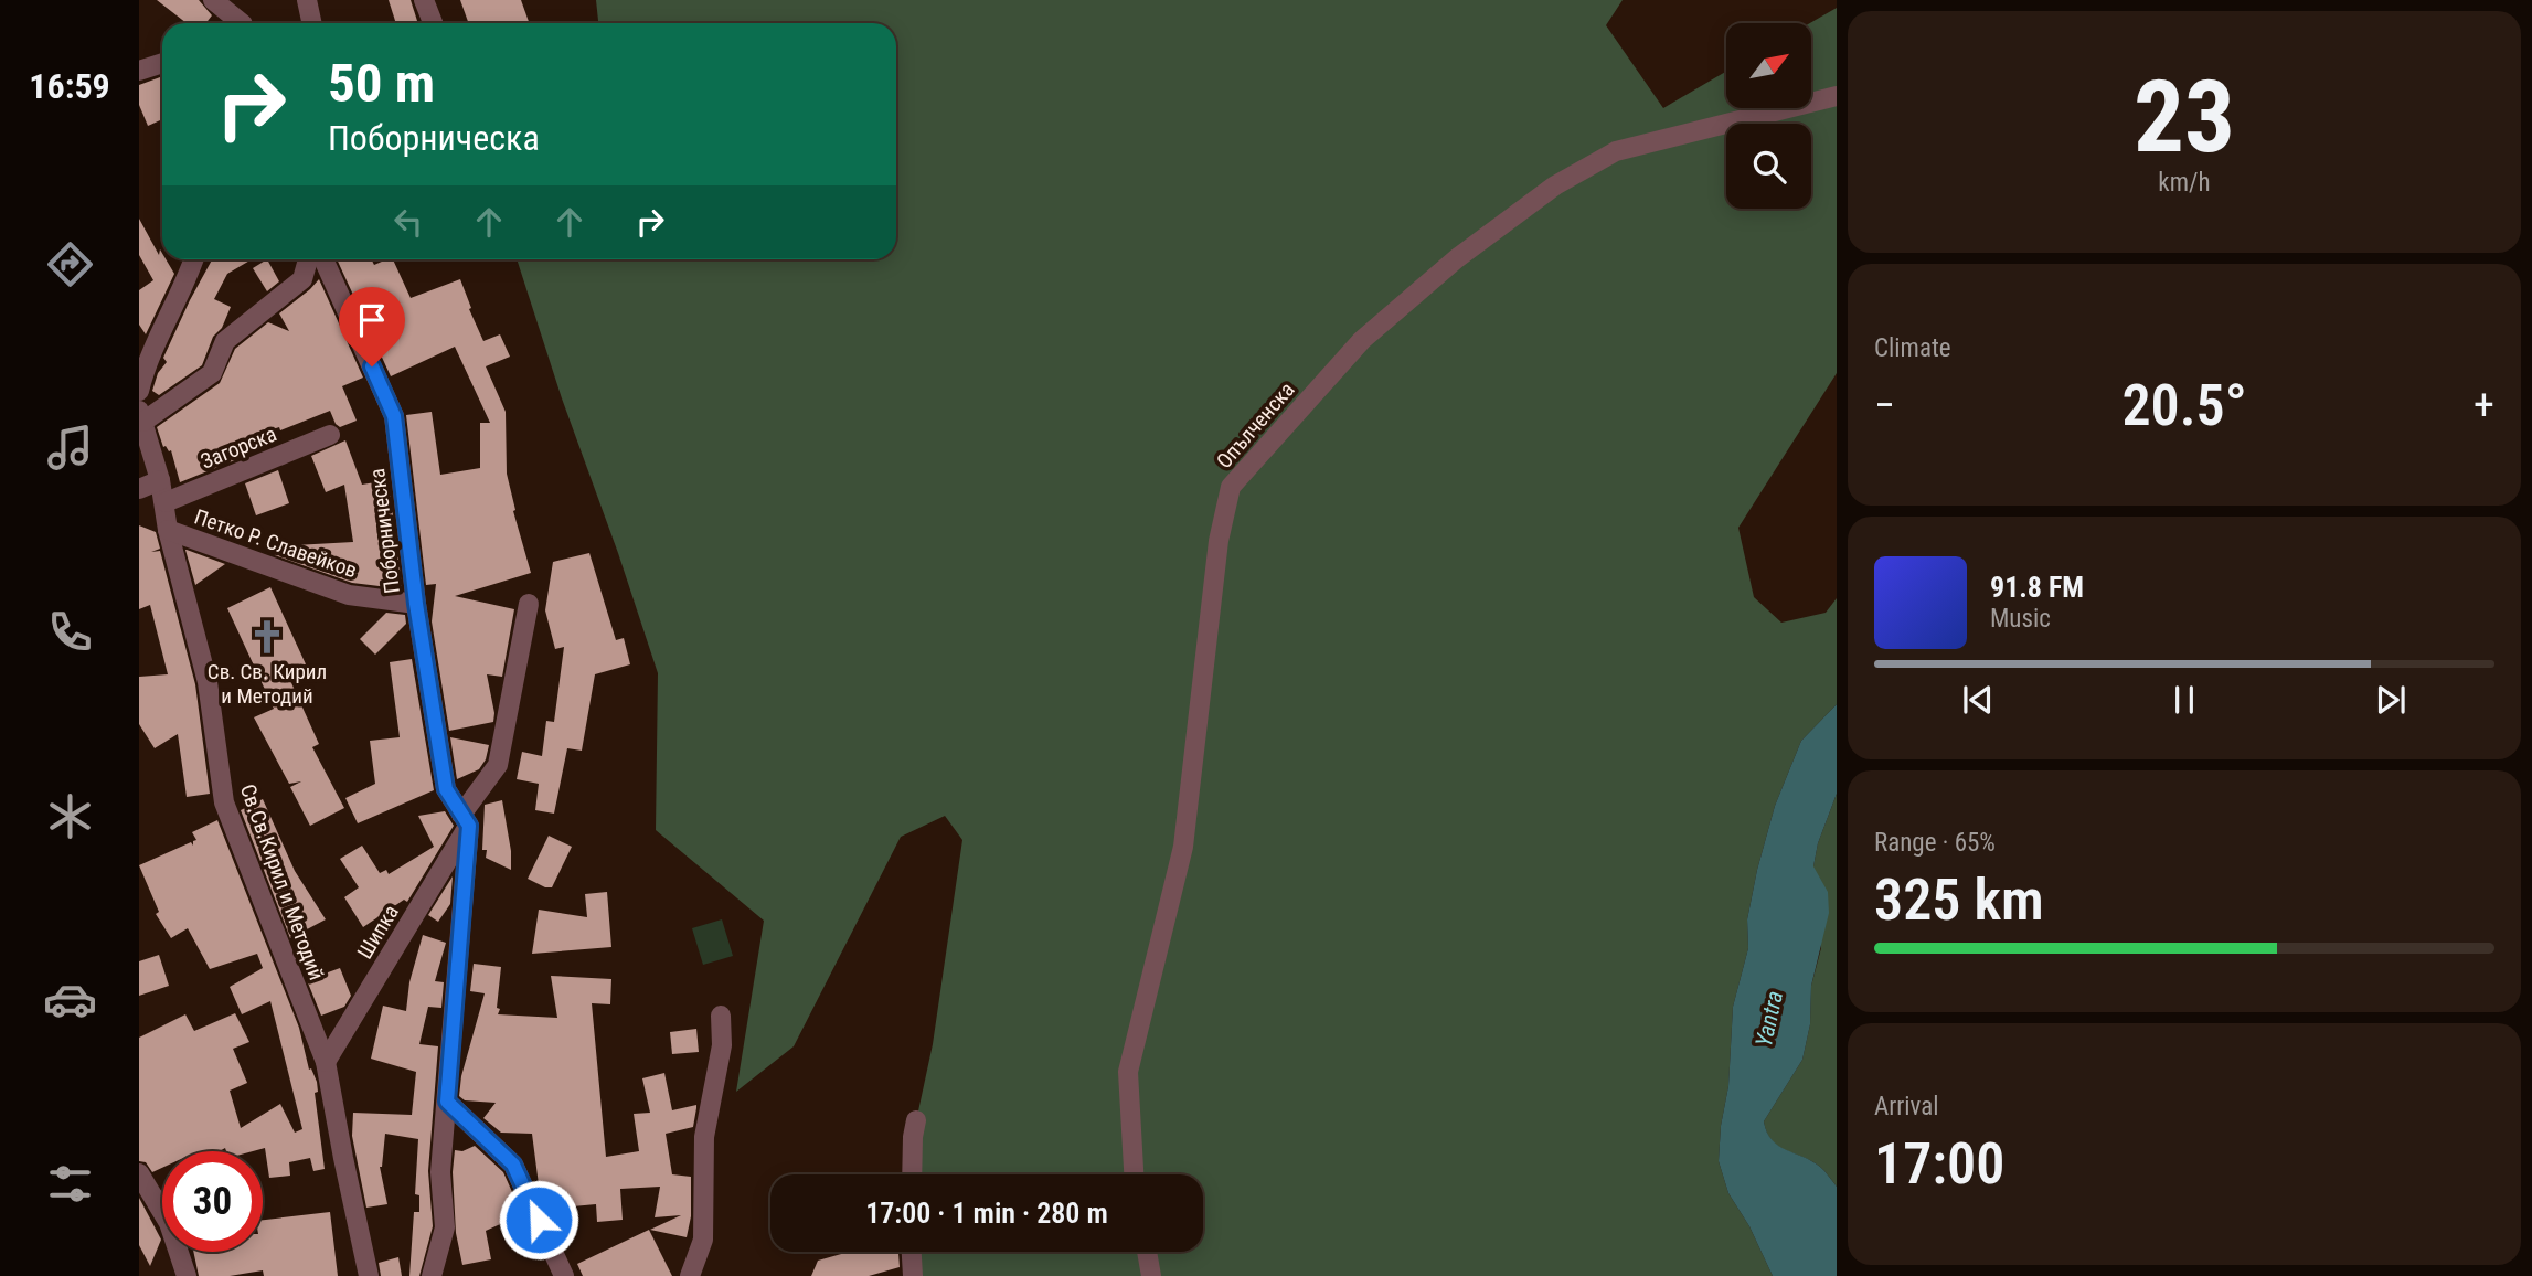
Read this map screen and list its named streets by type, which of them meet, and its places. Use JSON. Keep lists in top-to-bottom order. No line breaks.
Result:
{"streets":{"street":["Опълченска","Загорска","Поборническа","Петко Р. Славейков","Св.Св.Кирил и Методий","Шипка"]},"crossings":[["Загорска","Св.Св.Кирил и Методий"],["Поборническа","Петко Р. Славейков"],["Поборническа","Шипка"],["Петко Р. Славейков","Св.Св.Кирил и Методий"],["Св.Св.Кирил и Методий","Шипка"]],"water":["Yantra"],"places":{"church":["Св. Св. Кирил и Методий"]},"north":"top right","page":{"tabs":"16:59","tile":[["23","km/h"],"Climate",["Range · 65%","325 km"],["Arrival","17:00"]],"turn":["50 m","Поборническа"],"heat":["−","20.5°","+"],"song":["91.8 FM","Music"],"limit":"30","trip":"17:00 · 1 min · 280 m"}}
